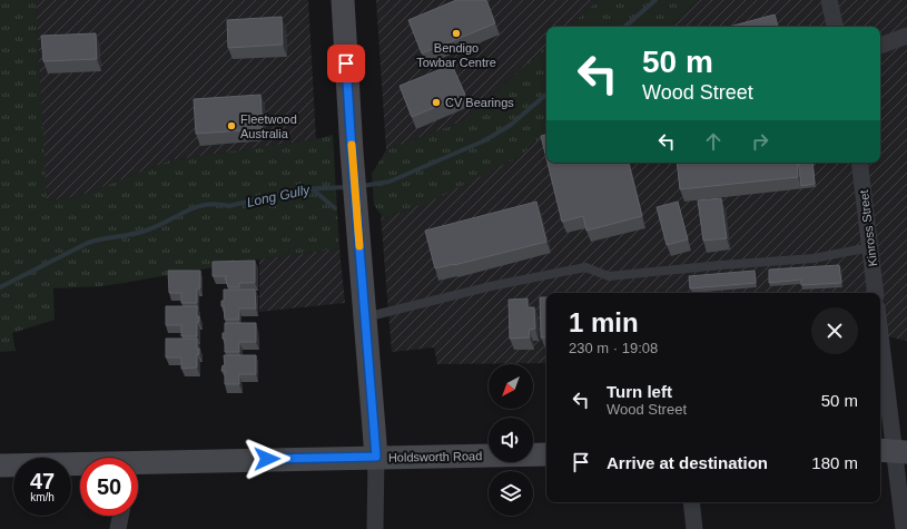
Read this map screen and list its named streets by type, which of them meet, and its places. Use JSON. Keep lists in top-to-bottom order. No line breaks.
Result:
{"streets":{"main road":["Holdsworth Road"],"street":["Kinross Street"]},"water":["Long Gully"],"places":["Bendigo Towbar Centre","CV Bearings","Fleetwood Australia"],"north":"bottom left","page":{"turn":["50 m","Wood Street"],"heading":["1 min","230 m · 19:08"],"list":[{"name":"Turn left","note":"Wood Street","value":"50 m"},{"name":"Arrive at destination","value":"180 m"}],"speed":"47 km/h","limit":"50"}}
